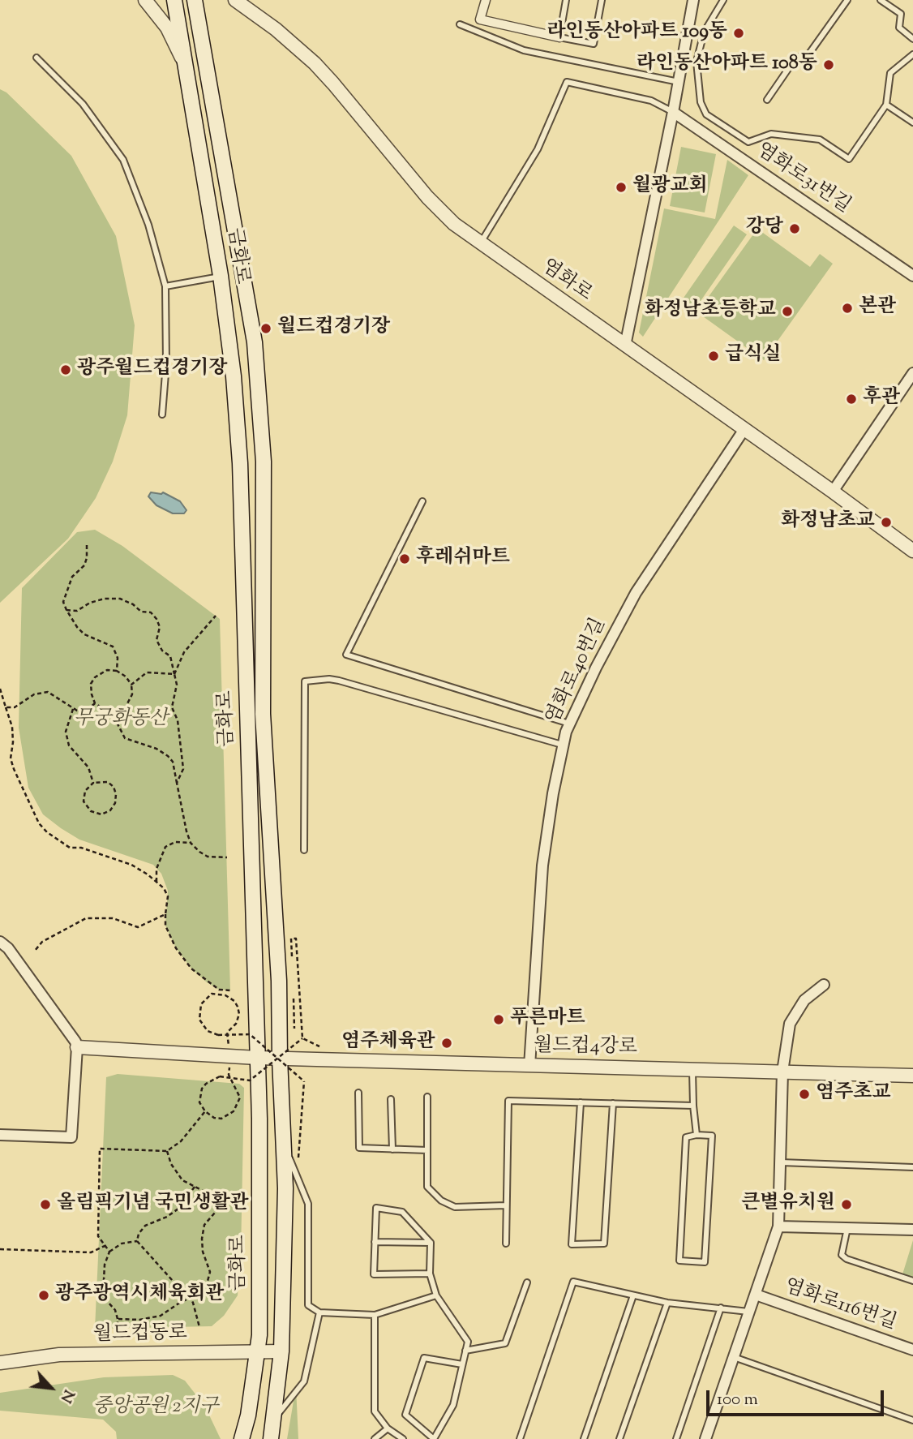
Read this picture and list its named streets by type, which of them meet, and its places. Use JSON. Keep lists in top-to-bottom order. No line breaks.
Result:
{"streets":{"main road":["금화로"],"street":["염화로31번길","염화로","염화로40번길","월드컵4강로","염화로116번길","월드컵동로"]},"crossings":[["금화로","월드컵4강로"],["금화로","월드컵동로"],["염화로","염화로40번길"],["염화로40번길","월드컵4강로"]],"parks":["무궁화동산","중앙공원 2지구"],"places":["라인동산아파트 109동","라인동산아파트 108동","월광교회","강당","본관","화정남초등학교","월드컵경기장","급식실","광주월드컵경기장","후관","화정남초교","후레쉬마트","푸른마트","염주체육관","염주초교","올림픽기념 국민생활관","큰별유치원","광주광역시체육회관"],"scale_bar":"100 m","north":"bottom right"}
